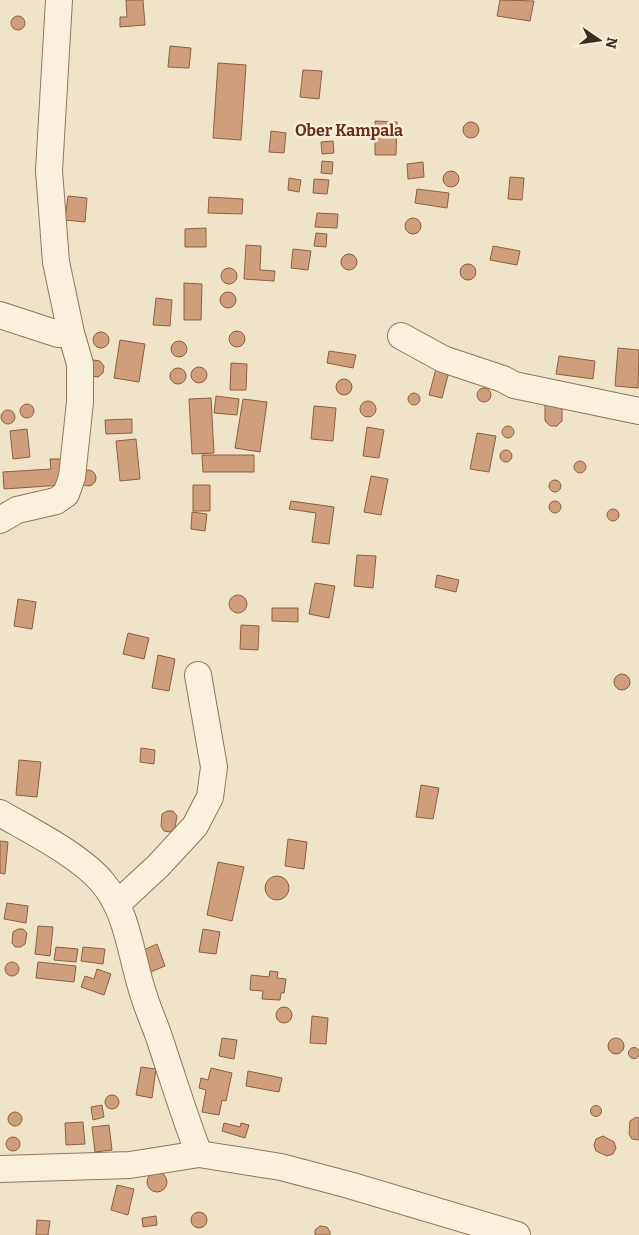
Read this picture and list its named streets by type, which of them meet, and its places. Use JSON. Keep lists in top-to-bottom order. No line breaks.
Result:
{"districts":["Ober Kampala"],"north":"right"}
